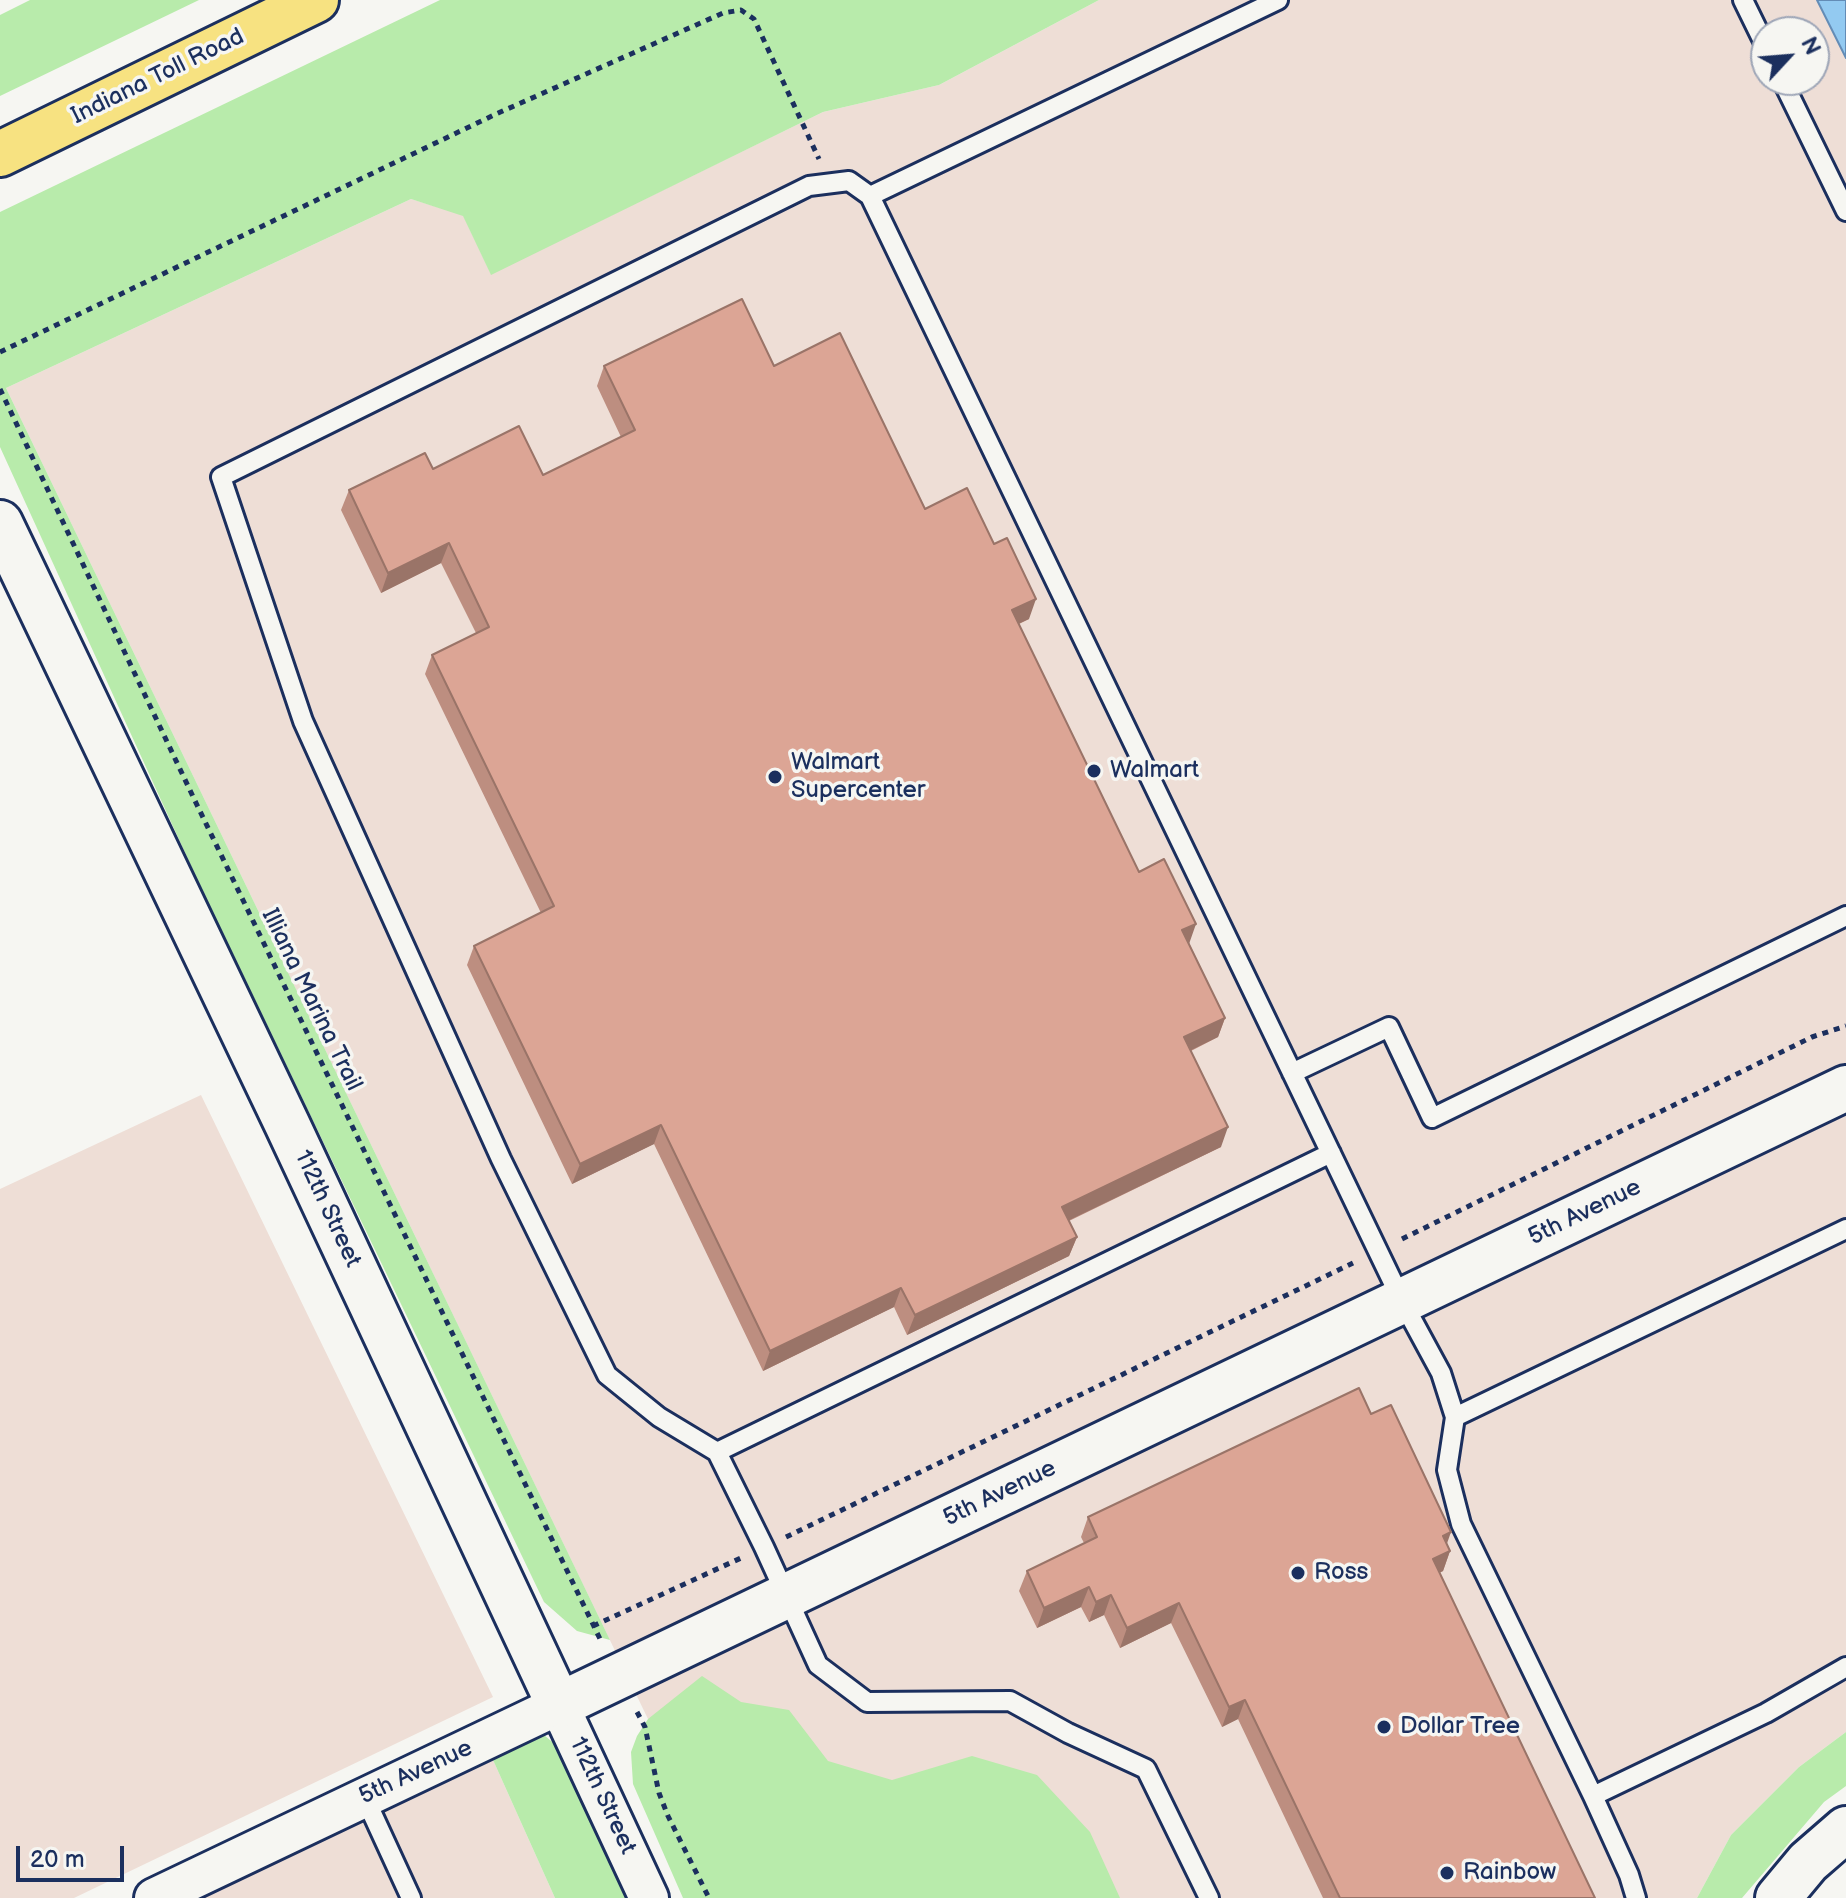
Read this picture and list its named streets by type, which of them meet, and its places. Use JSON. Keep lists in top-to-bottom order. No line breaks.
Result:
{"streets":{"highway":["Indiana Toll Road"],"street":["112th Street","5th Avenue"],"path":["Illiana Marina Trail"]},"crossings":[["112th Street","5th Avenue"]],"places":["Walmart","Walmart Supercenter","Ross","Dollar Tree","Rainbow"],"scale_bar":"20 m","north":"top right"}
